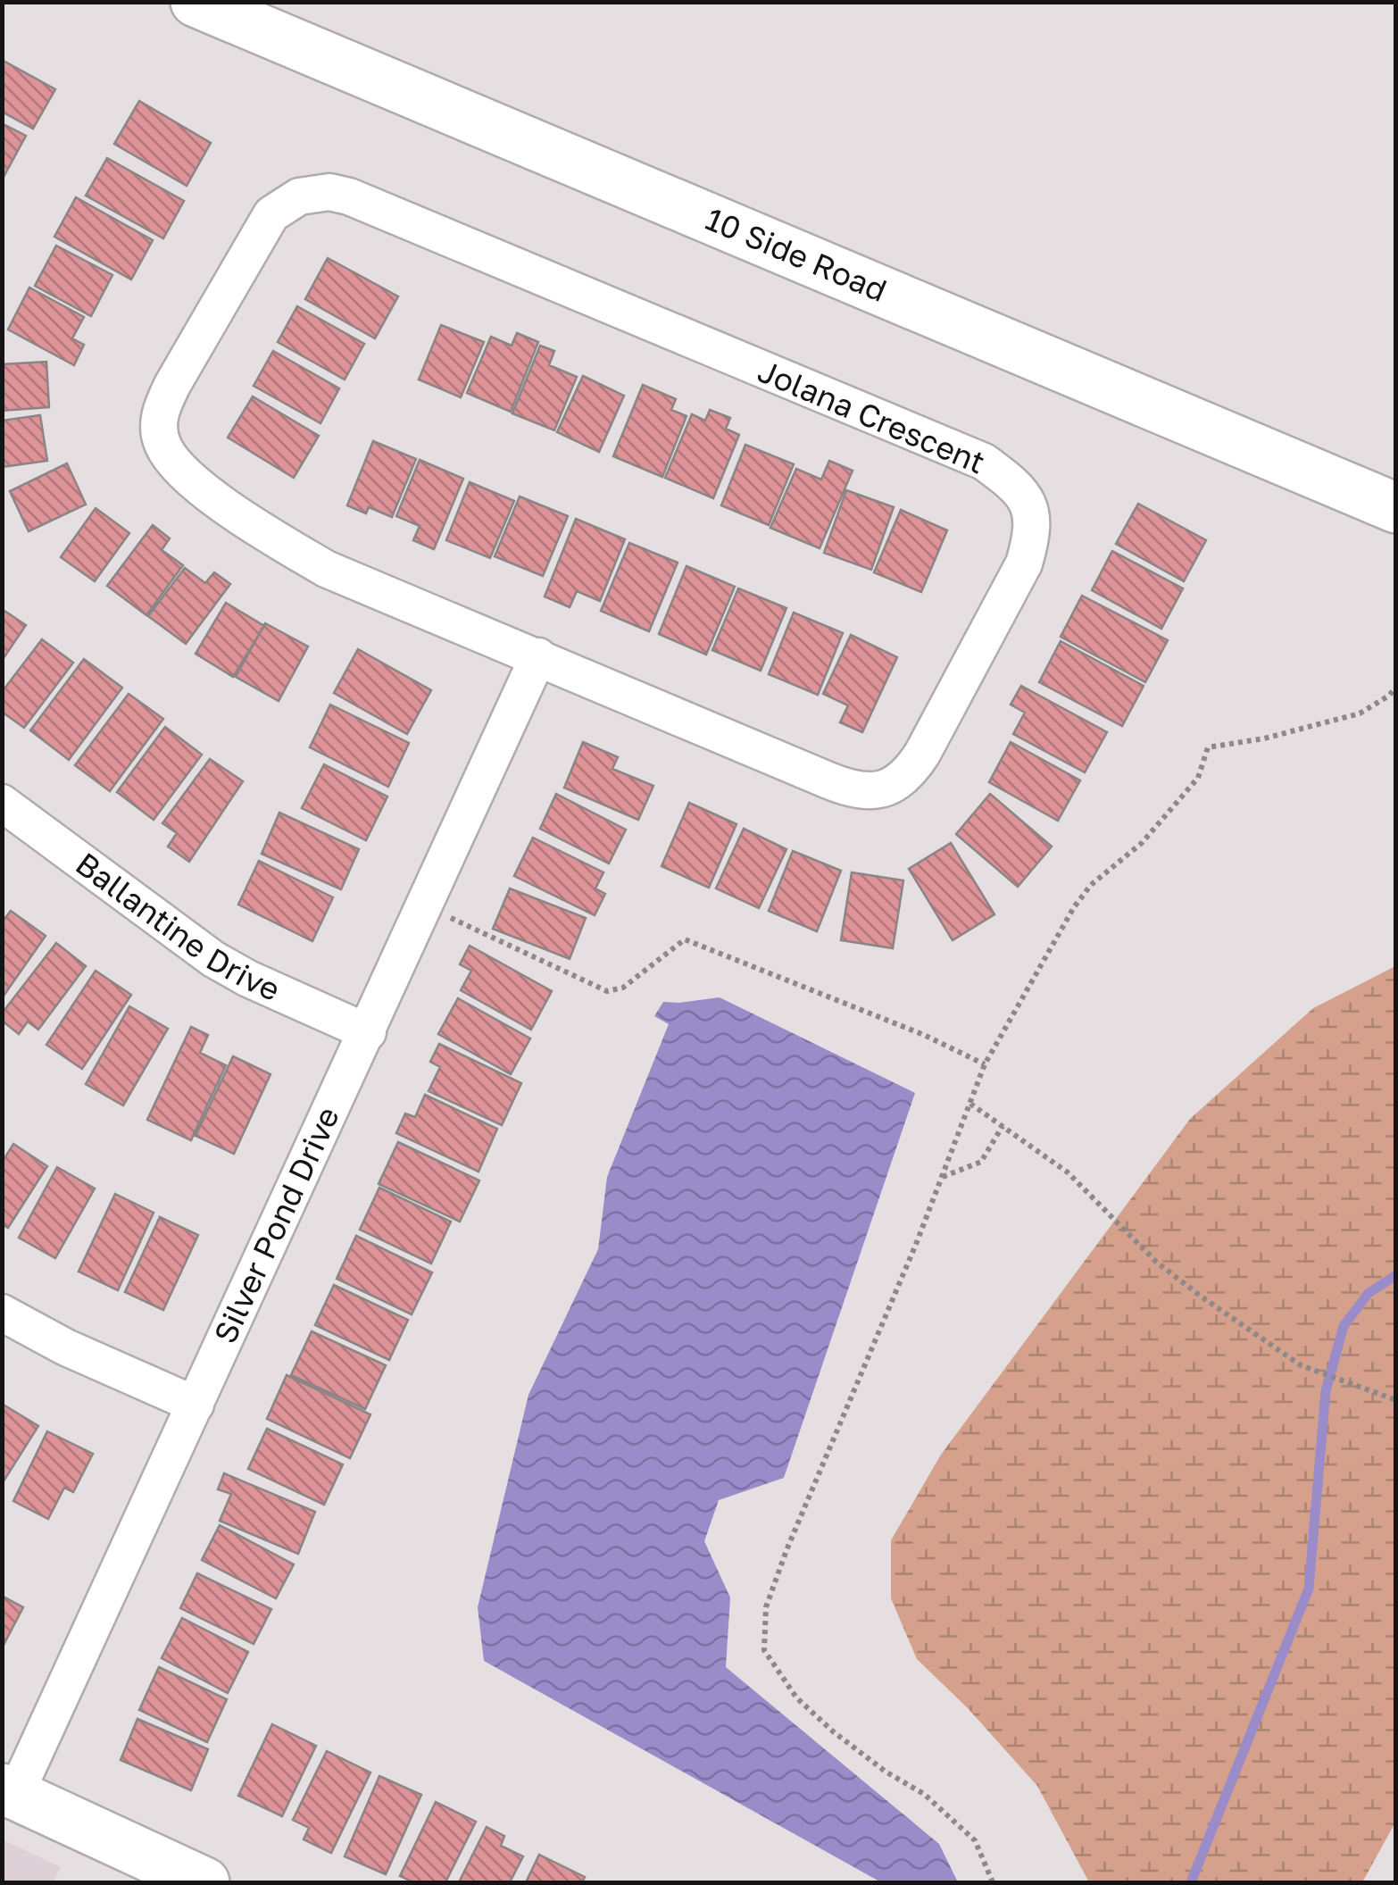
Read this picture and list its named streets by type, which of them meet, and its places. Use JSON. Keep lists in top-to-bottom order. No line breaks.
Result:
{"streets":{"main road":["10 Side Road"],"street":["Jolana Crescent","Ballantine Drive","Silver Pond Drive"]},"crossings":[["Jolana Crescent","Silver Pond Drive"],["Ballantine Drive","Silver Pond Drive"]]}
